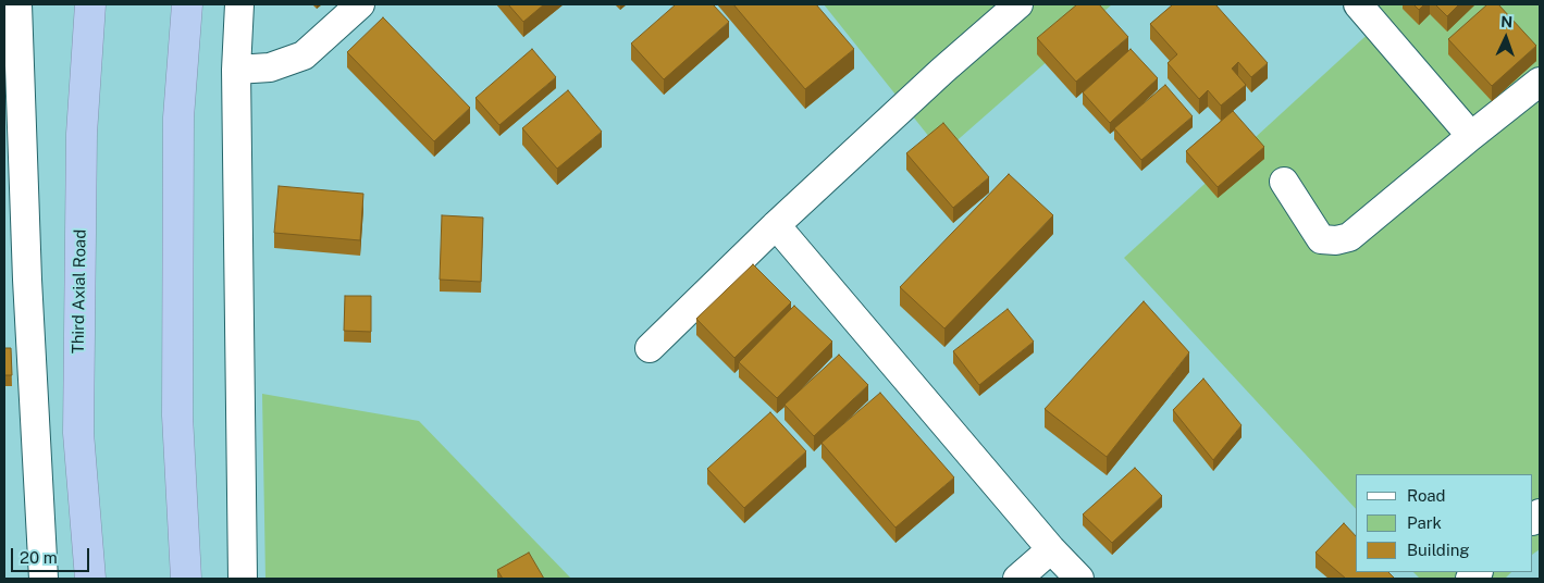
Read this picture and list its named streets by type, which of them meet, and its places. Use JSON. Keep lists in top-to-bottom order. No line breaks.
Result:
{"streets":{"highway":["Third Axial Road"]},"legend":["Road","Park","Building"],"scale_bar":"20 m","north":"top"}
